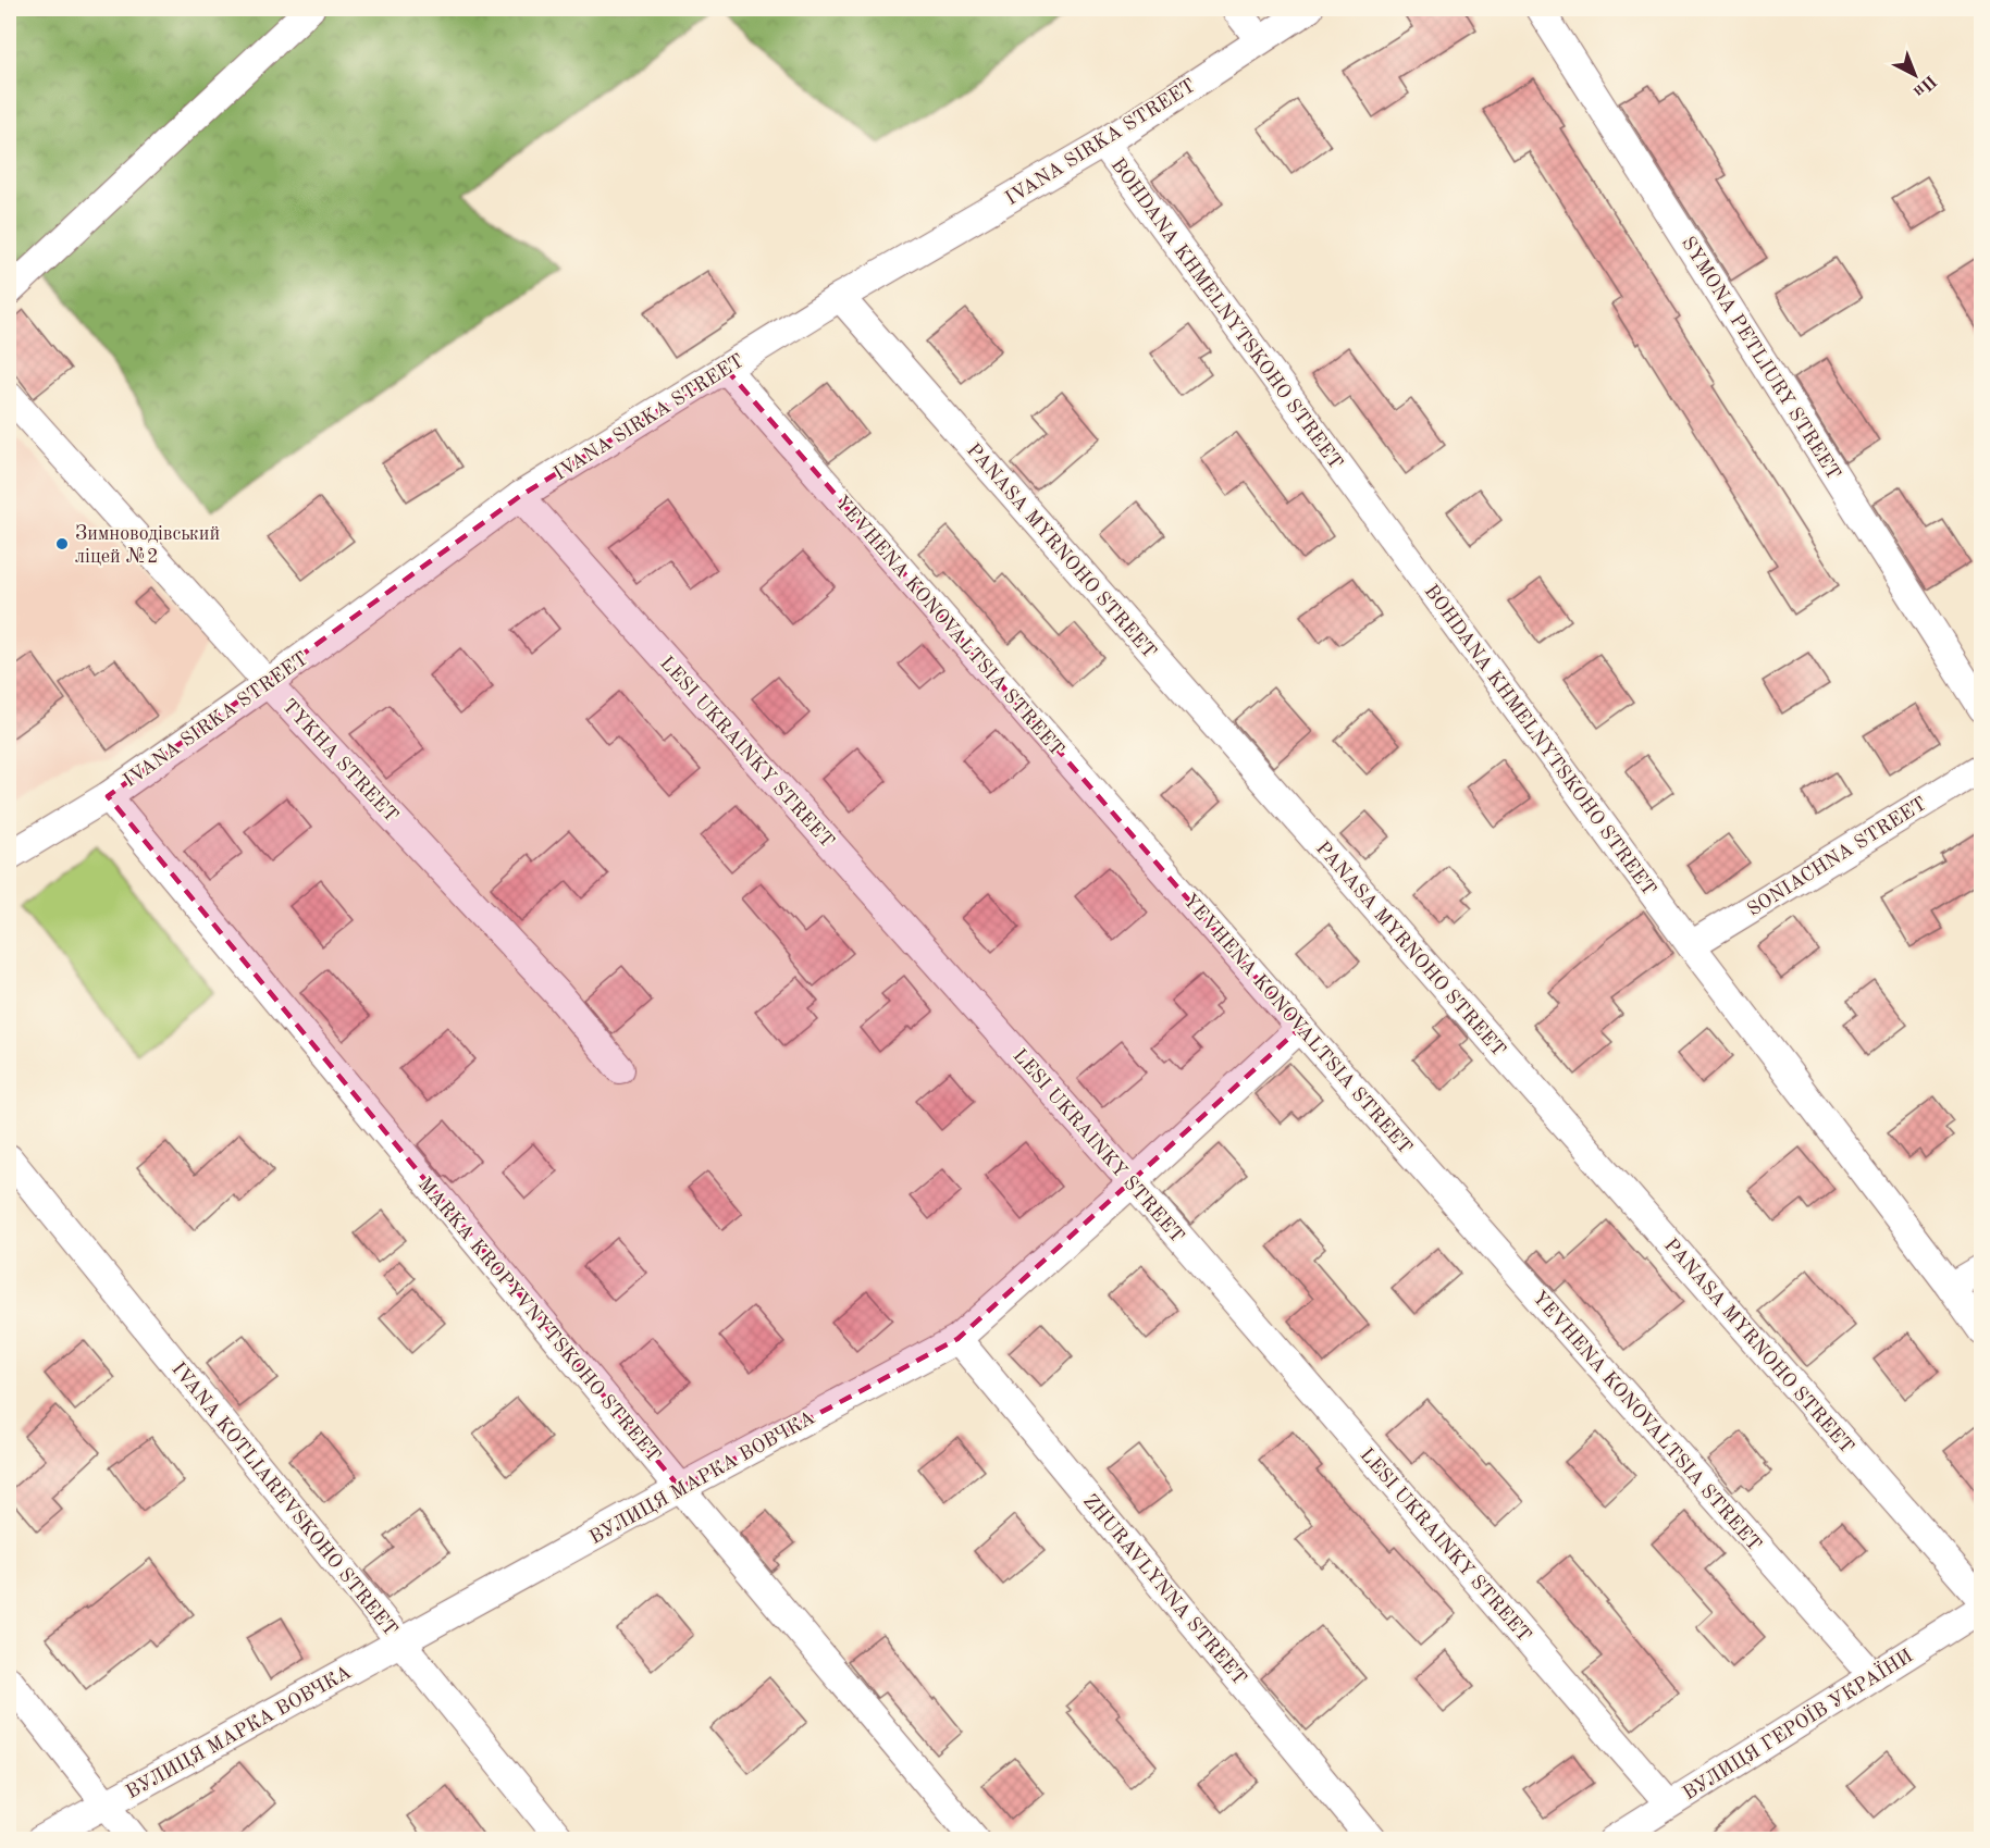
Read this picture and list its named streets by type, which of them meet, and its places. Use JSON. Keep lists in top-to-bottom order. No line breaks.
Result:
{"streets":{"street":["IVANA SIRKA STREET","BOHDANA KHMELNYTSKOHO STREET","SYMONA PETLIURY STREET","PANASA MYRNOHO STREET","YEVHENA KONOVALTSIA STREET","LESI UKRAINKY STREET","TYKHA STREET","SONIACHNA STREET","MARKA KROPYVNYTSKOHO STREET","ВУЛИЦЯ МАРКА ВОВЧКА","IVANA KOTLIAREVSKOHO STREET","ZHURAVLYNNA STREET","ВУЛИЦЯ ГЕРОЇВ УКРАЇНИ"]},"crossings":[["IVANA SIRKA STREET","BOHDANA KHMELNYTSKOHO STREET"],["IVANA SIRKA STREET","PANASA MYRNOHO STREET"],["IVANA SIRKA STREET","YEVHENA KONOVALTSIA STREET"],["IVANA SIRKA STREET","LESI UKRAINKY STREET"],["IVANA SIRKA STREET","TYKHA STREET"],["IVANA SIRKA STREET","MARKA KROPYVNYTSKOHO STREET"],["BOHDANA KHMELNYTSKOHO STREET","SONIACHNA STREET"],["YEVHENA KONOVALTSIA STREET","ВУЛИЦЯ МАРКА ВОВЧКА"],["YEVHENA KONOVALTSIA STREET","ВУЛИЦЯ ГЕРОЇВ УКРАЇНИ"],["LESI UKRAINKY STREET","ВУЛИЦЯ МАРКА ВОВЧКА"],["LESI UKRAINKY STREET","ВУЛИЦЯ ГЕРОЇВ УКРАЇНИ"],["MARKA KROPYVNYTSKOHO STREET","ВУЛИЦЯ МАРКА ВОВЧКА"],["ВУЛИЦЯ МАРКА ВОВЧКА","IVANA KOTLIAREVSKOHO STREET"],["ВУЛИЦЯ МАРКА ВОВЧКА","ZHURAVLYNNA STREET"]],"places":["Зимноводівський ліцей №2"],"north":"bottom right"}
